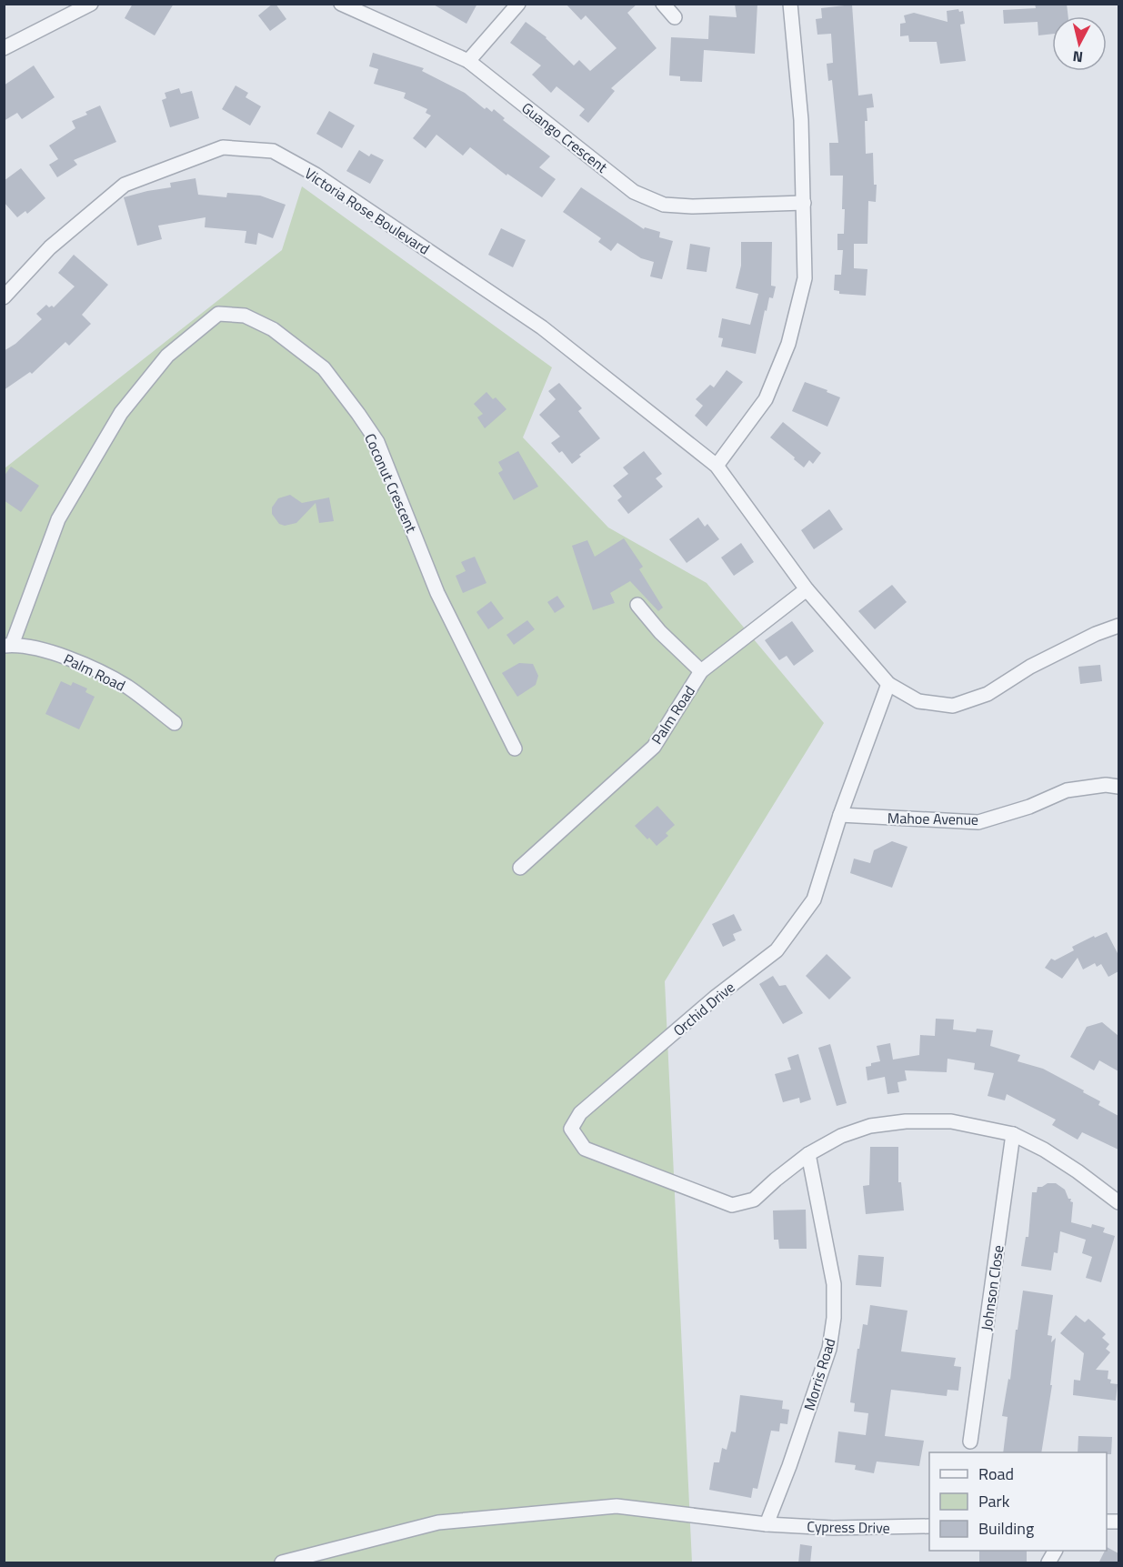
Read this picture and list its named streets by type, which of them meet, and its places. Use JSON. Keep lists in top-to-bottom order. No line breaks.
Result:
{"streets":{"street":["Guango Crescent","Victoria Rose Boulevard","Coconut Crescent","Palm Road","Mahoe Avenue","Orchid Drive","Johnson Close","Morris Road","Cypress Drive"]},"crossings":[["Victoria Rose Boulevard","Palm Road"],["Victoria Rose Boulevard","Orchid Drive"],["Coconut Crescent","Palm Road"],["Mahoe Avenue","Orchid Drive"],["Orchid Drive","Morris Road"],["Morris Road","Cypress Drive"]],"legend":["Road","Park","Building"],"north":"bottom"}
